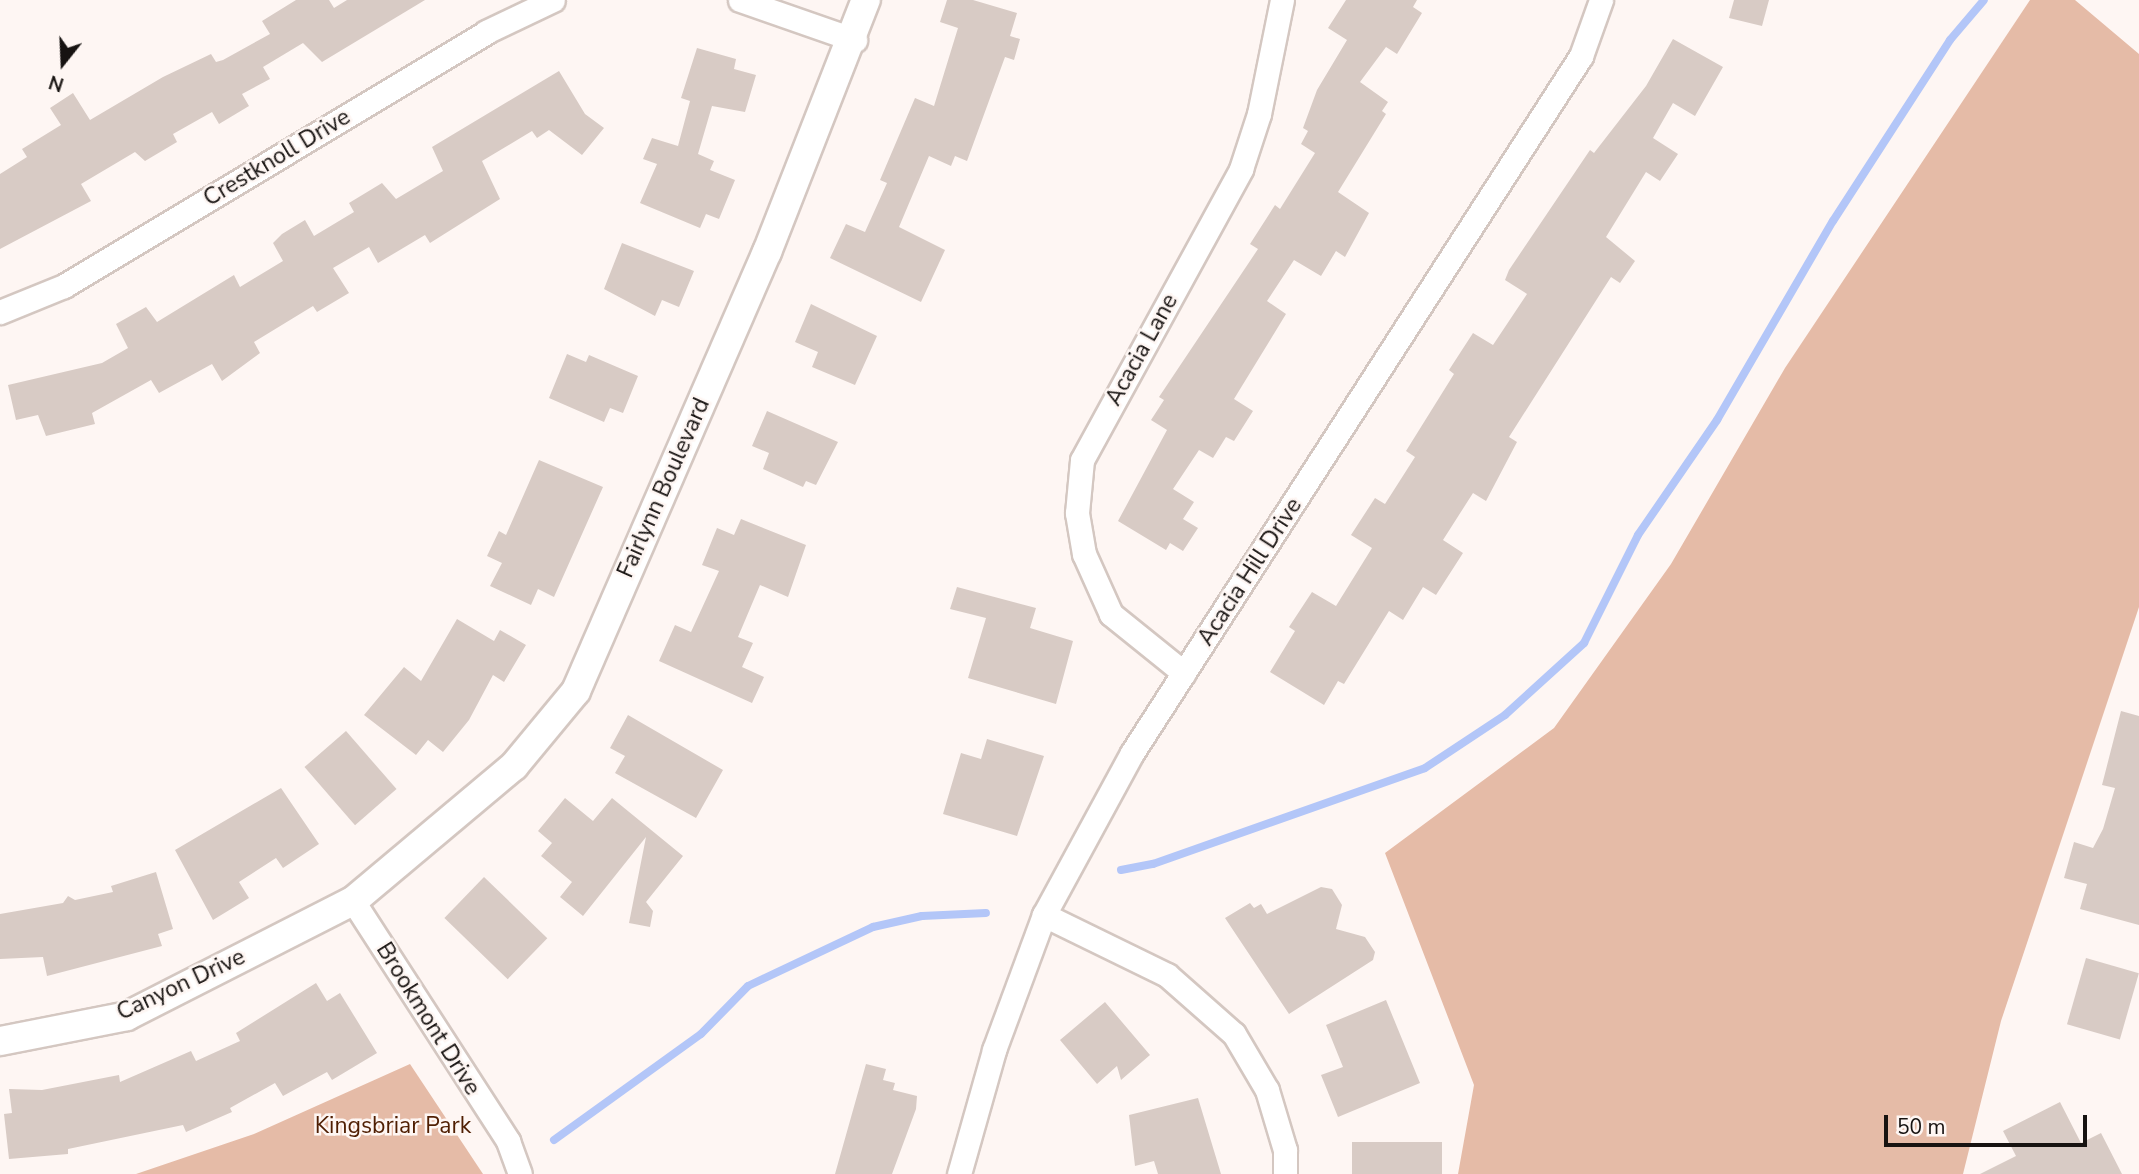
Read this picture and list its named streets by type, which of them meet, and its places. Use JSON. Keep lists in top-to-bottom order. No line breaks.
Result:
{"streets":{"street":["Crestknoll Drive","Acacia Lane","Fairlynn Boulevard","Acacia Hill Drive","Canyon Drive","Brookmont Drive"]},"crossings":[["Acacia Lane","Acacia Hill Drive"],["Fairlynn Boulevard","Canyon Drive"],["Fairlynn Boulevard","Brookmont Drive"],["Canyon Drive","Brookmont Drive"]],"parks":["Kingsbriar Park"],"scale_bar":"50 m","north":"bottom"}
